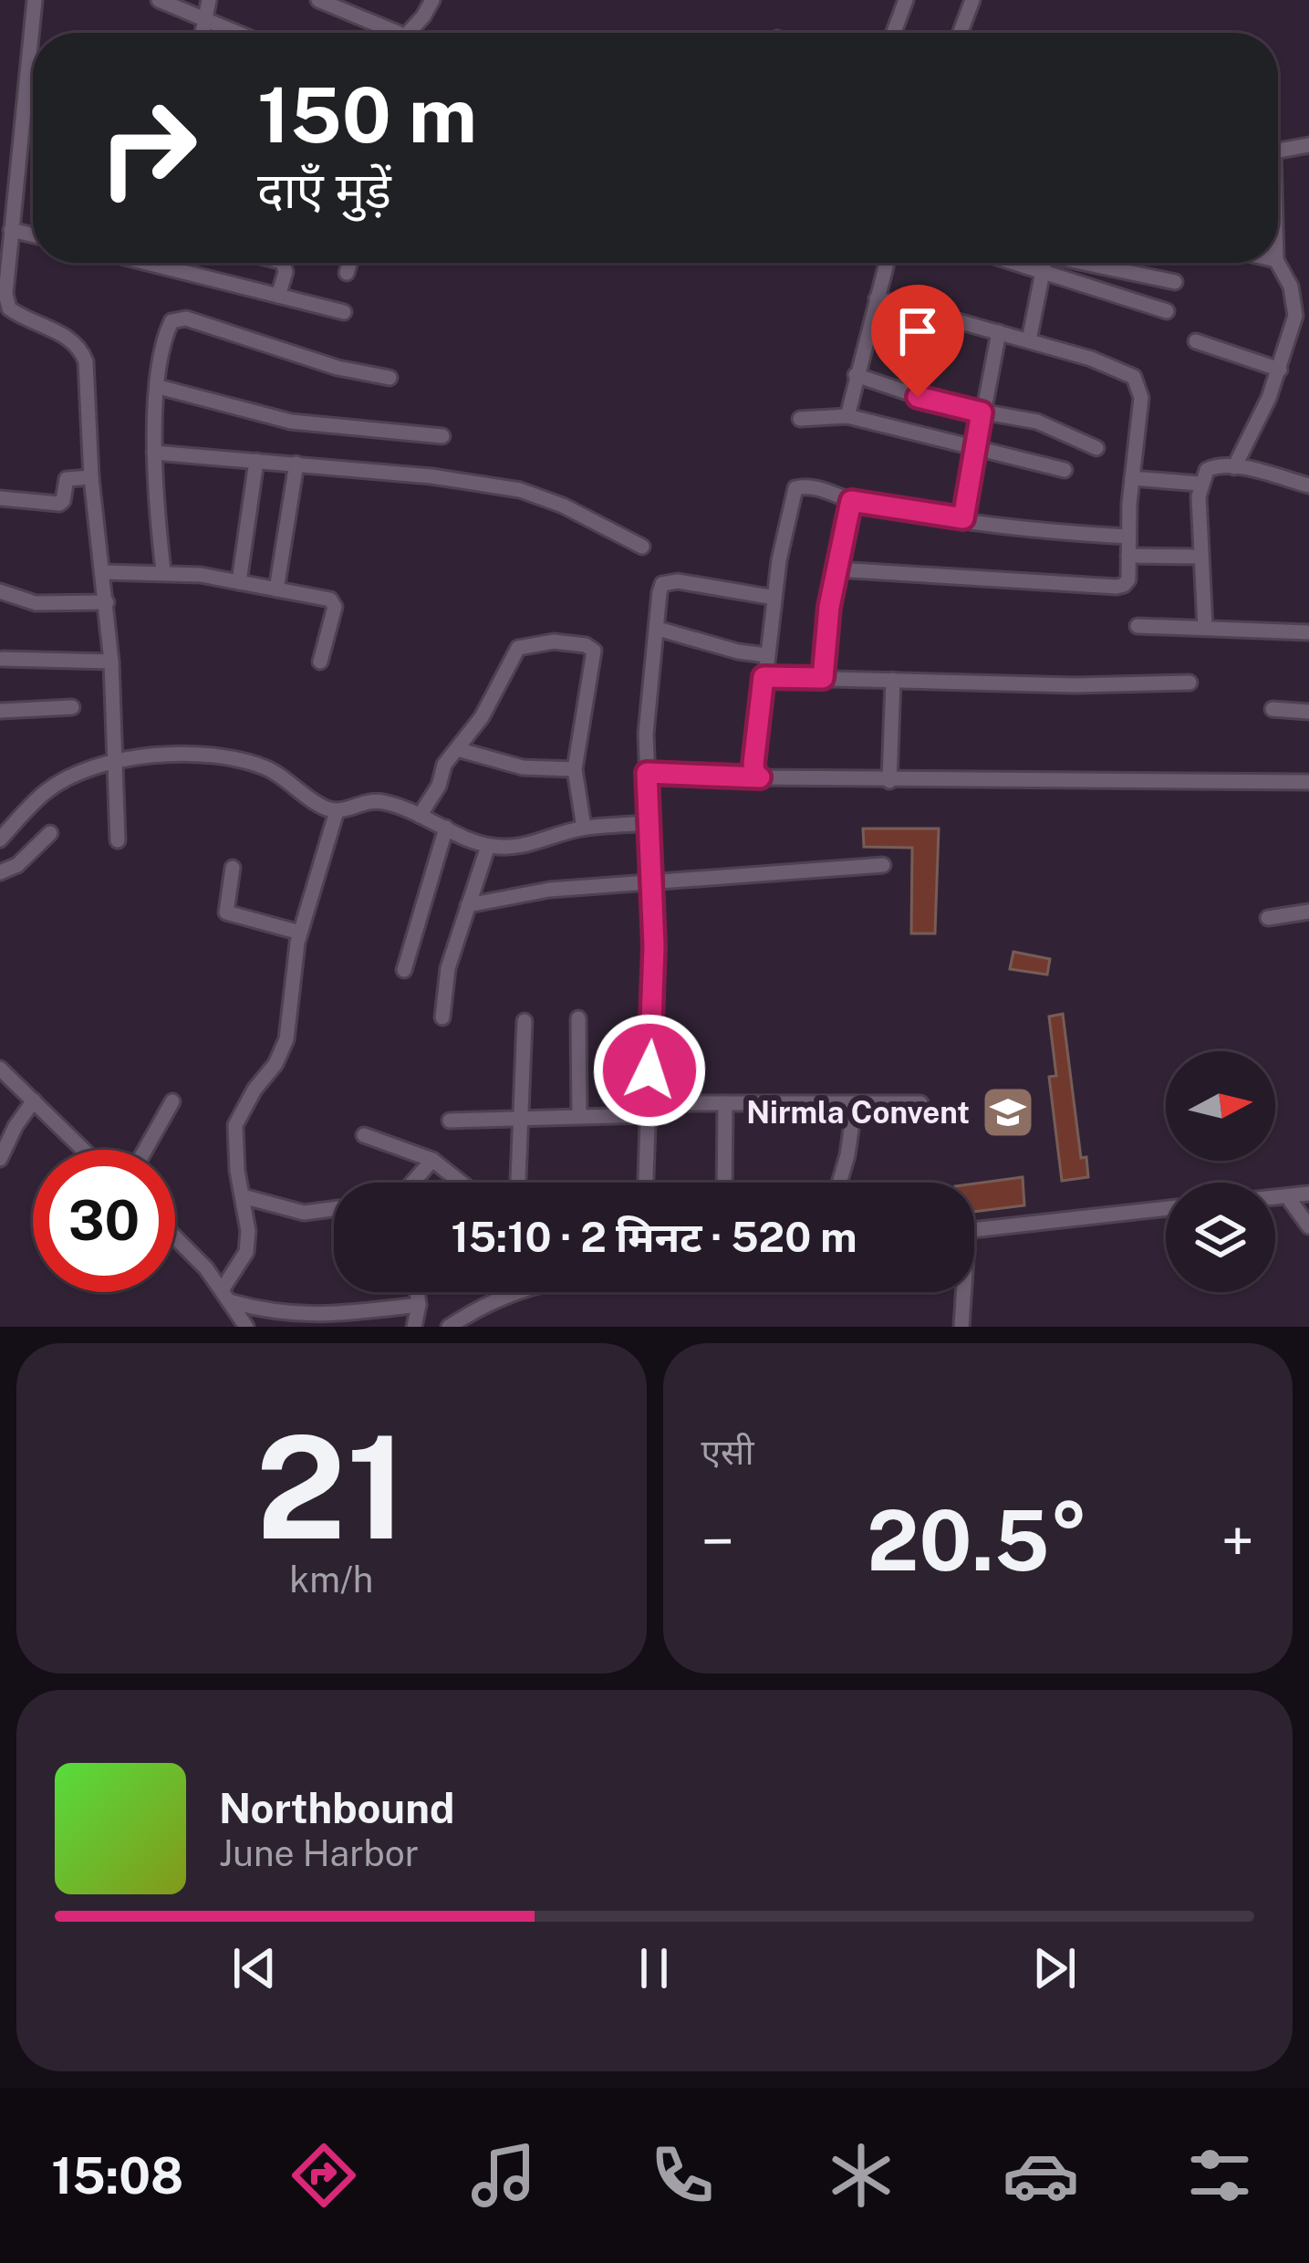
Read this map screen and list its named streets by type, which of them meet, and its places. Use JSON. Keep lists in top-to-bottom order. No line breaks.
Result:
{"places":{"school or university":["Nirmla Convent"]},"north":"right","page":{"turn":["150 m","दाएँ मुड़ें"],"limit":"30","trip":"15:10 · 2 मिनट · 520 m","tile":[["21","km/h"],"एसी"],"heat":["−","20.5°","+"],"song":["Northbound","June Harbor"],"tabs":"15:08"}}
